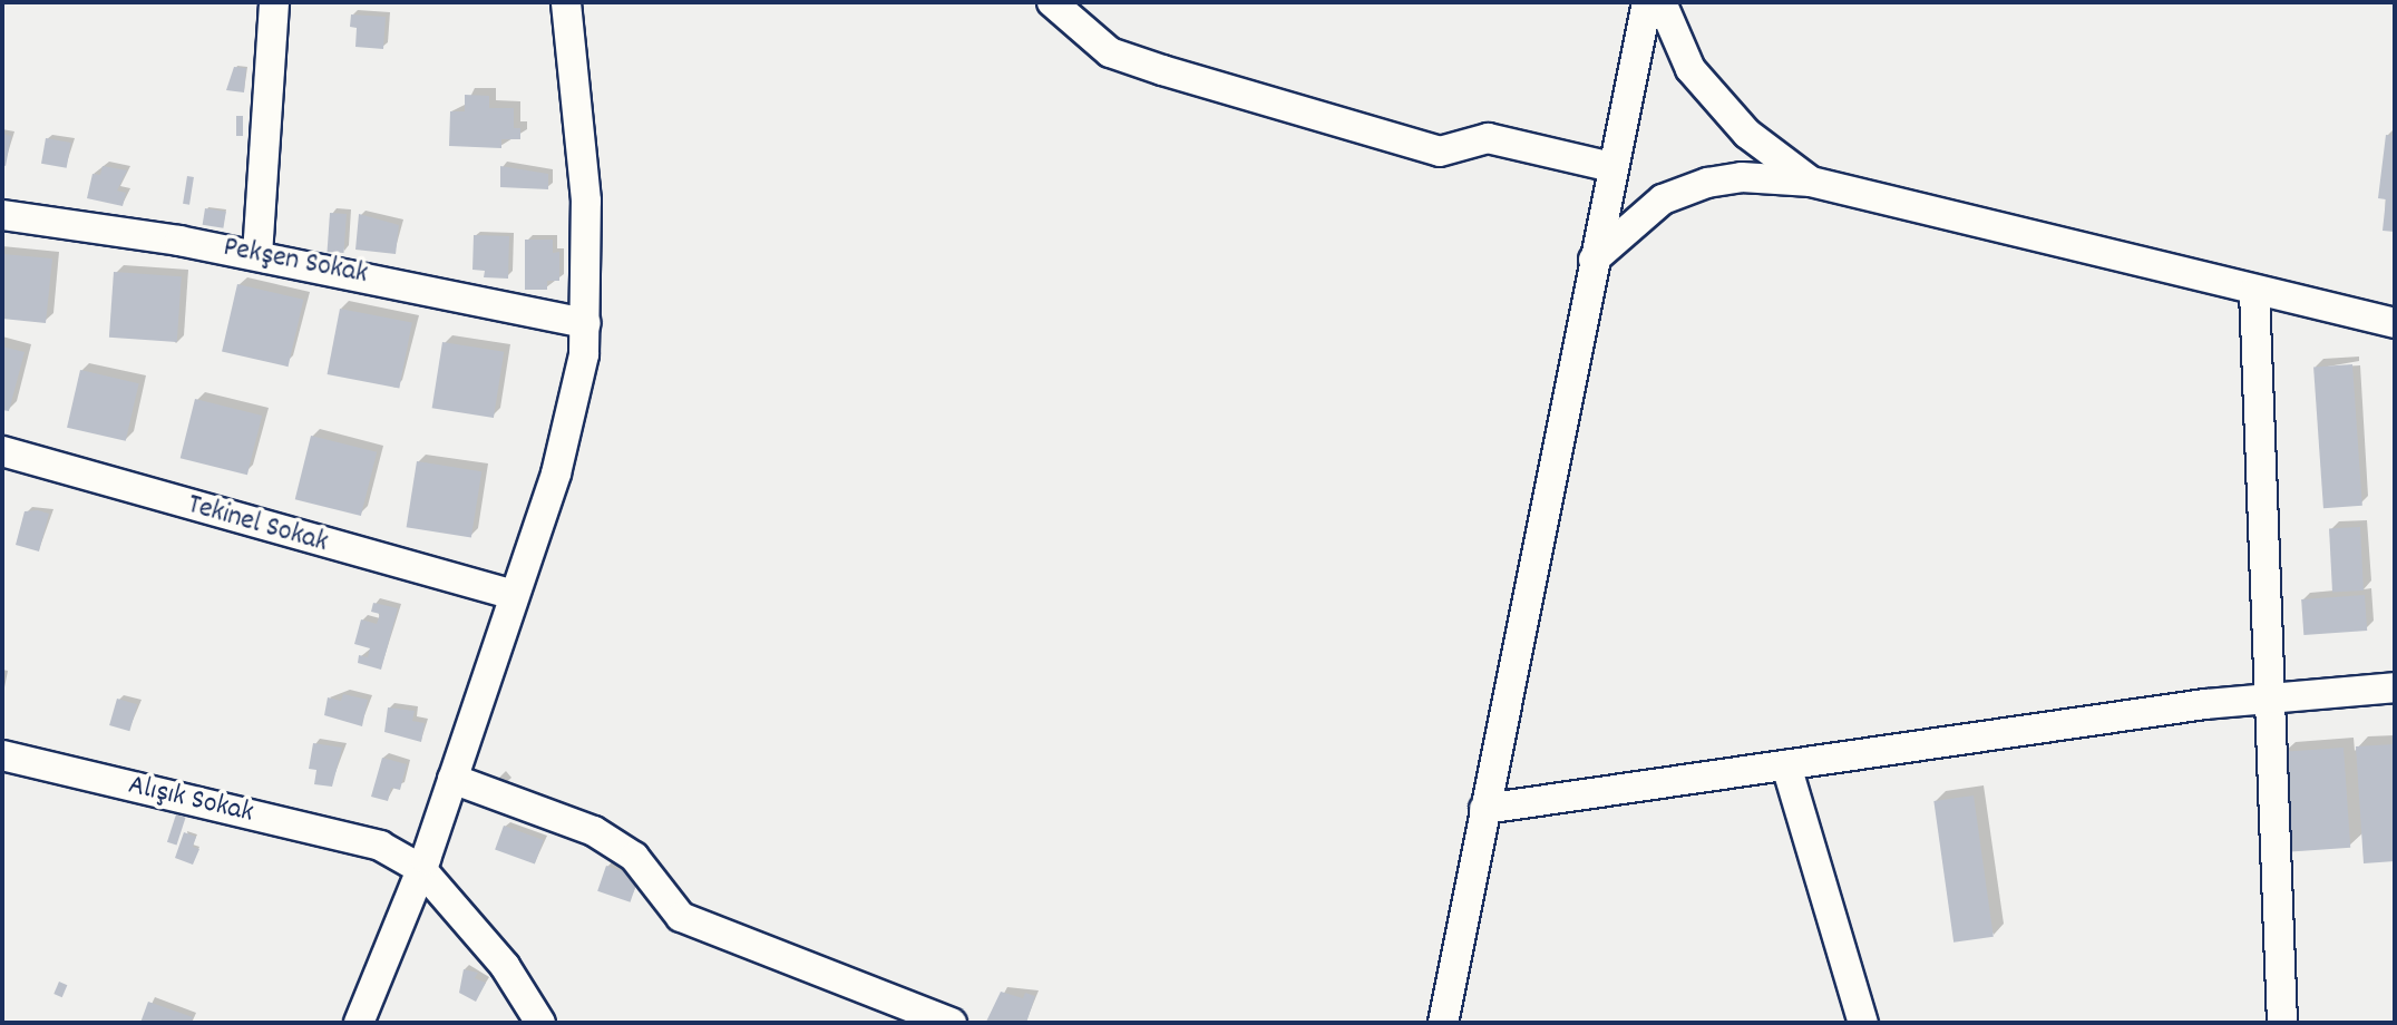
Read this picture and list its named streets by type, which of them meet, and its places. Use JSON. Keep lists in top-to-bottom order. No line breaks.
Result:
{"streets":{"street":["Pekşen Sokak","Tekinel Sokak","Alışık Sokak"]}}
